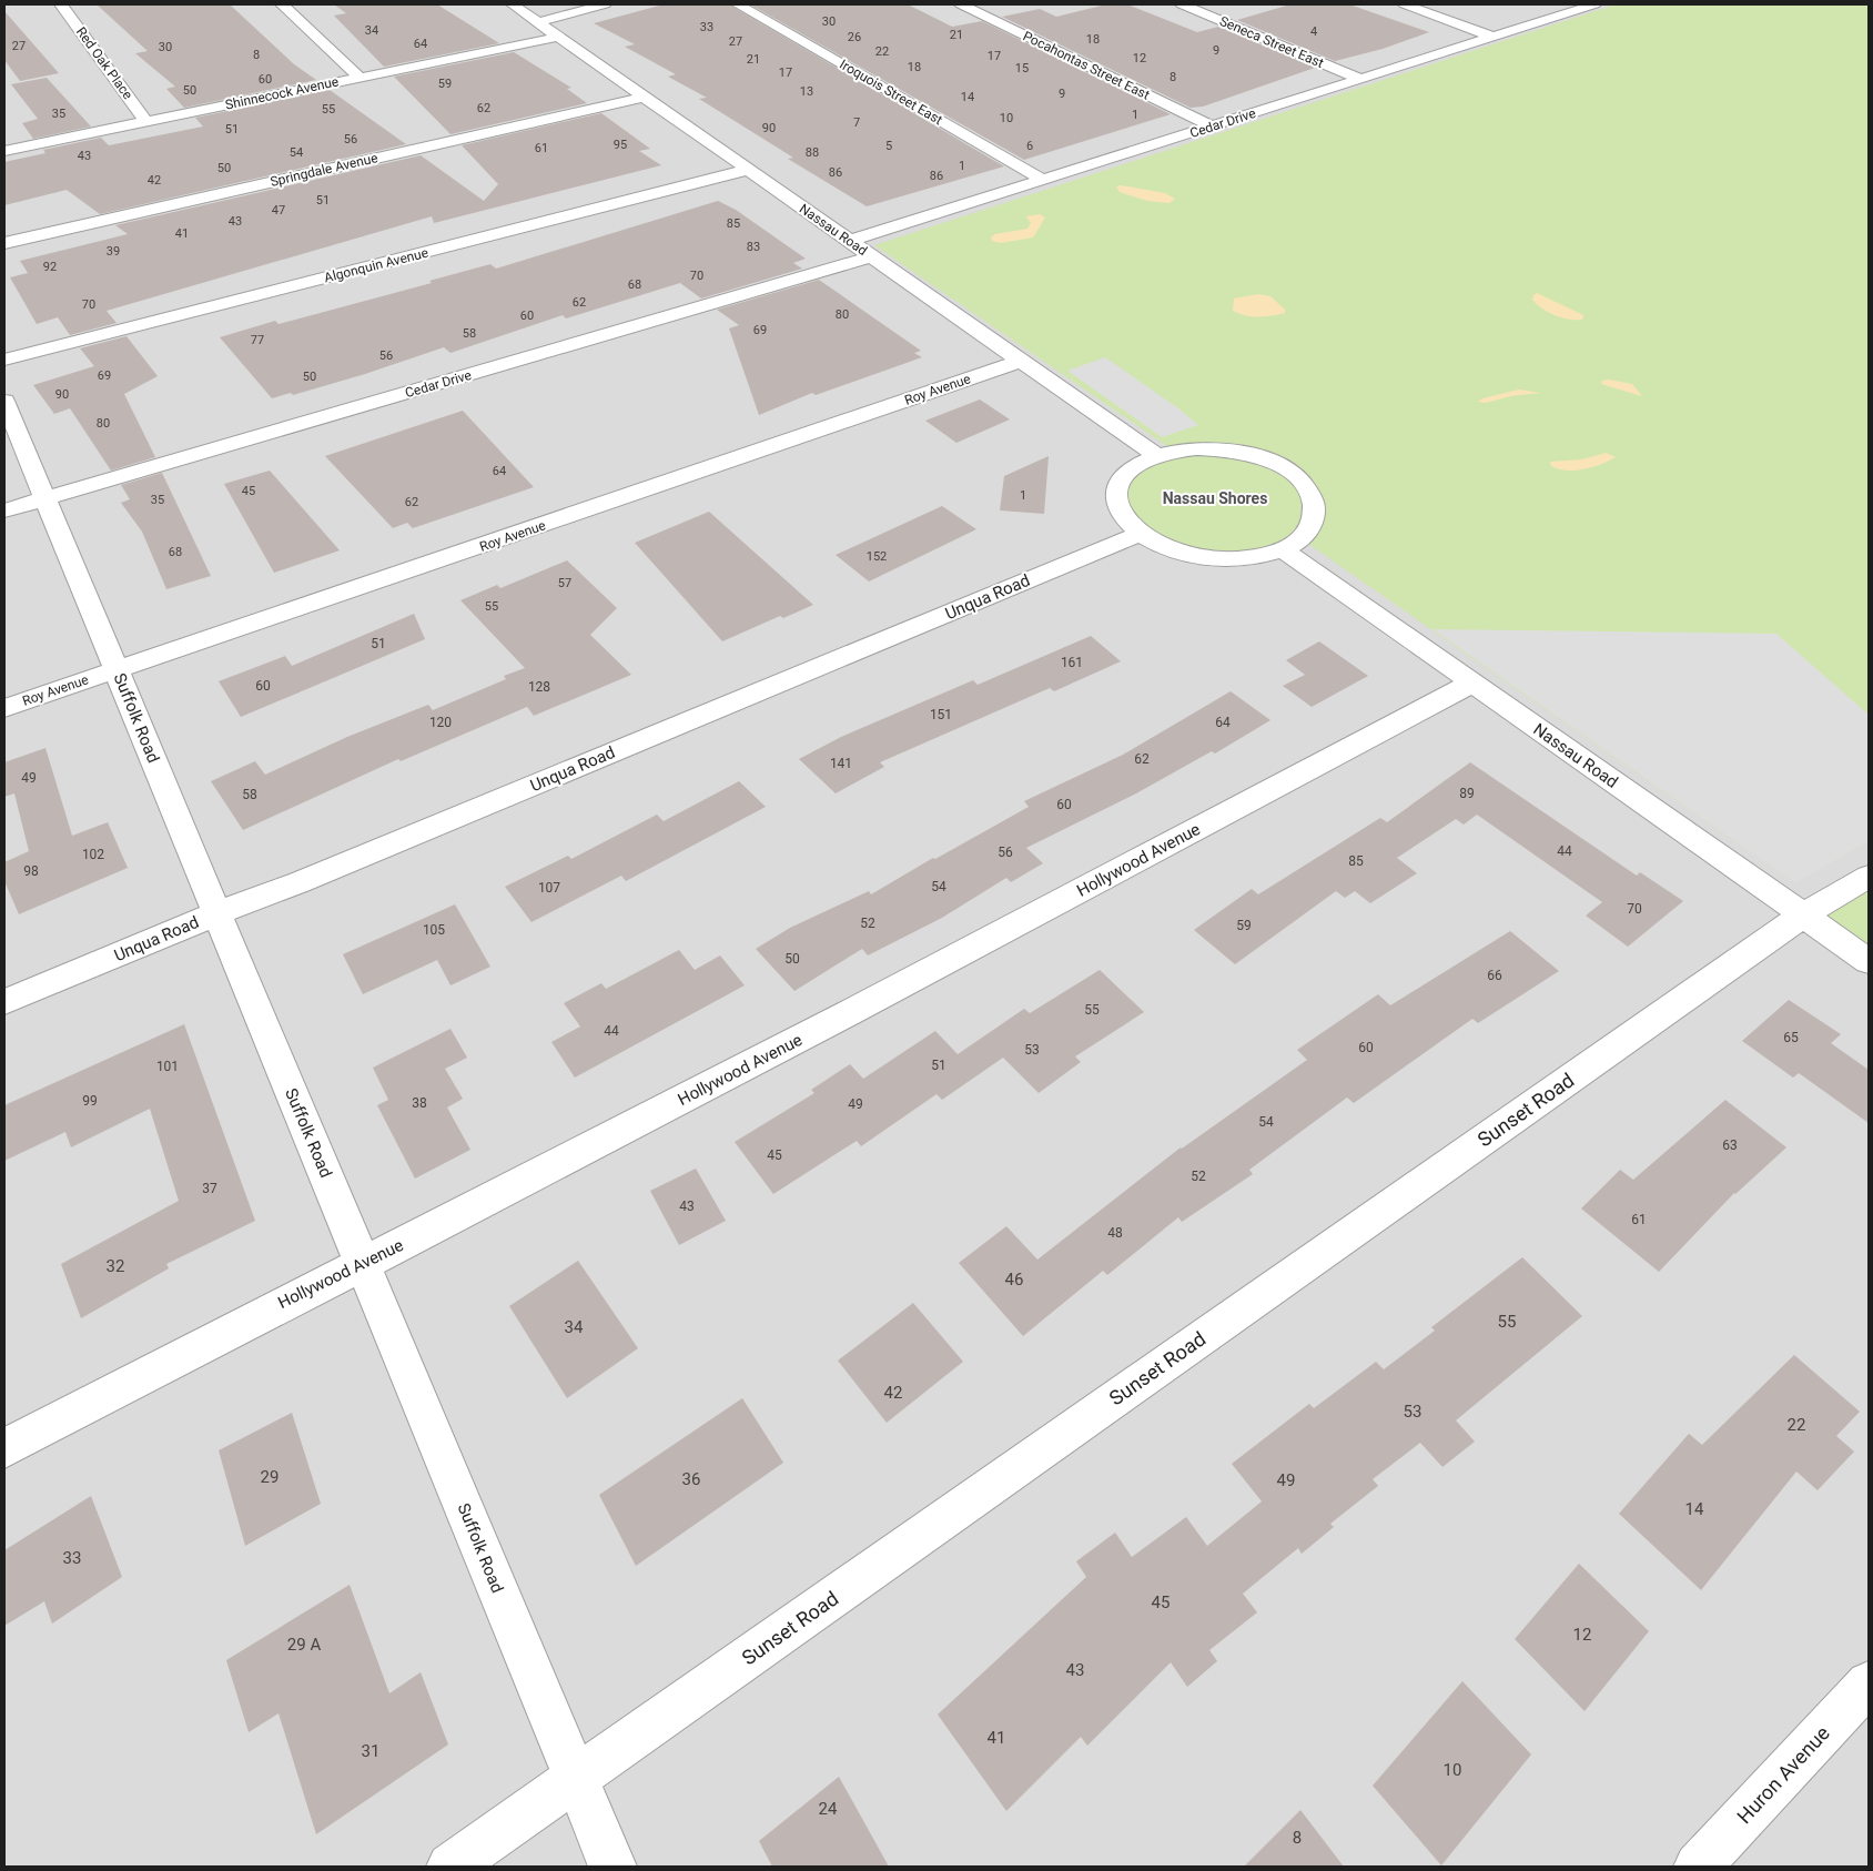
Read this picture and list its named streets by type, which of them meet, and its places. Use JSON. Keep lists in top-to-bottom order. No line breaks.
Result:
{"streets":{"street":["Seneca Street East","Red Oak Place","Pocahontas Street East","Iroquois Street East","Shinnecock Avenue","Cedar Drive","Springdale Avenue","Nassau Road","Algonquin Avenue","Roy Avenue","Unqua Road","Suffolk Road","Hollywood Avenue","Sunset Road","Huron Avenue"]},"crossings":[["Seneca Street East","Cedar Drive"],["Red Oak Place","Shinnecock Avenue"],["Pocahontas Street East","Cedar Drive"],["Iroquois Street East","Cedar Drive"],["Shinnecock Avenue","Nassau Road"],["Cedar Drive","Nassau Road"],["Cedar Drive","Suffolk Road"],["Springdale Avenue","Nassau Road"],["Nassau Road","Algonquin Avenue"],["Nassau Road","Roy Avenue"],["Nassau Road","Unqua Road"],["Nassau Road","Hollywood Avenue"],["Nassau Road","Sunset Road"],["Roy Avenue","Suffolk Road"],["Unqua Road","Suffolk Road"],["Suffolk Road","Hollywood Avenue"],["Suffolk Road","Sunset Road"]],"districts":["Nassau Shores"],"house_numbers":["30","33","34","4","21","26","18","27","64","27","30","9","22","8","17","12","21","18","15","17","8","60","59","50","13","9","14","62","55","35","1","10","7","90","51","56","95","5","6","61","54","88","43","1","50","86","86","42","51","47","43","85","41","83","39","92","70","68","62","70","80","60","69","58","77","56","69","50","90","80","64","45","1","35","62","68","152","57","55","51","161","60","128","151","120","64","62","141","49","89","58","60","44","56","102","85","98","54","107","70","52","59","105","50","66","55","44","65","60","53","51","101","99","38","49","54","63","45","52","37","43","61","48","32","46","55","34","42","53","22","29","36","49","14","33","45","12","29 A","43","41","31","10","24","8"]}
